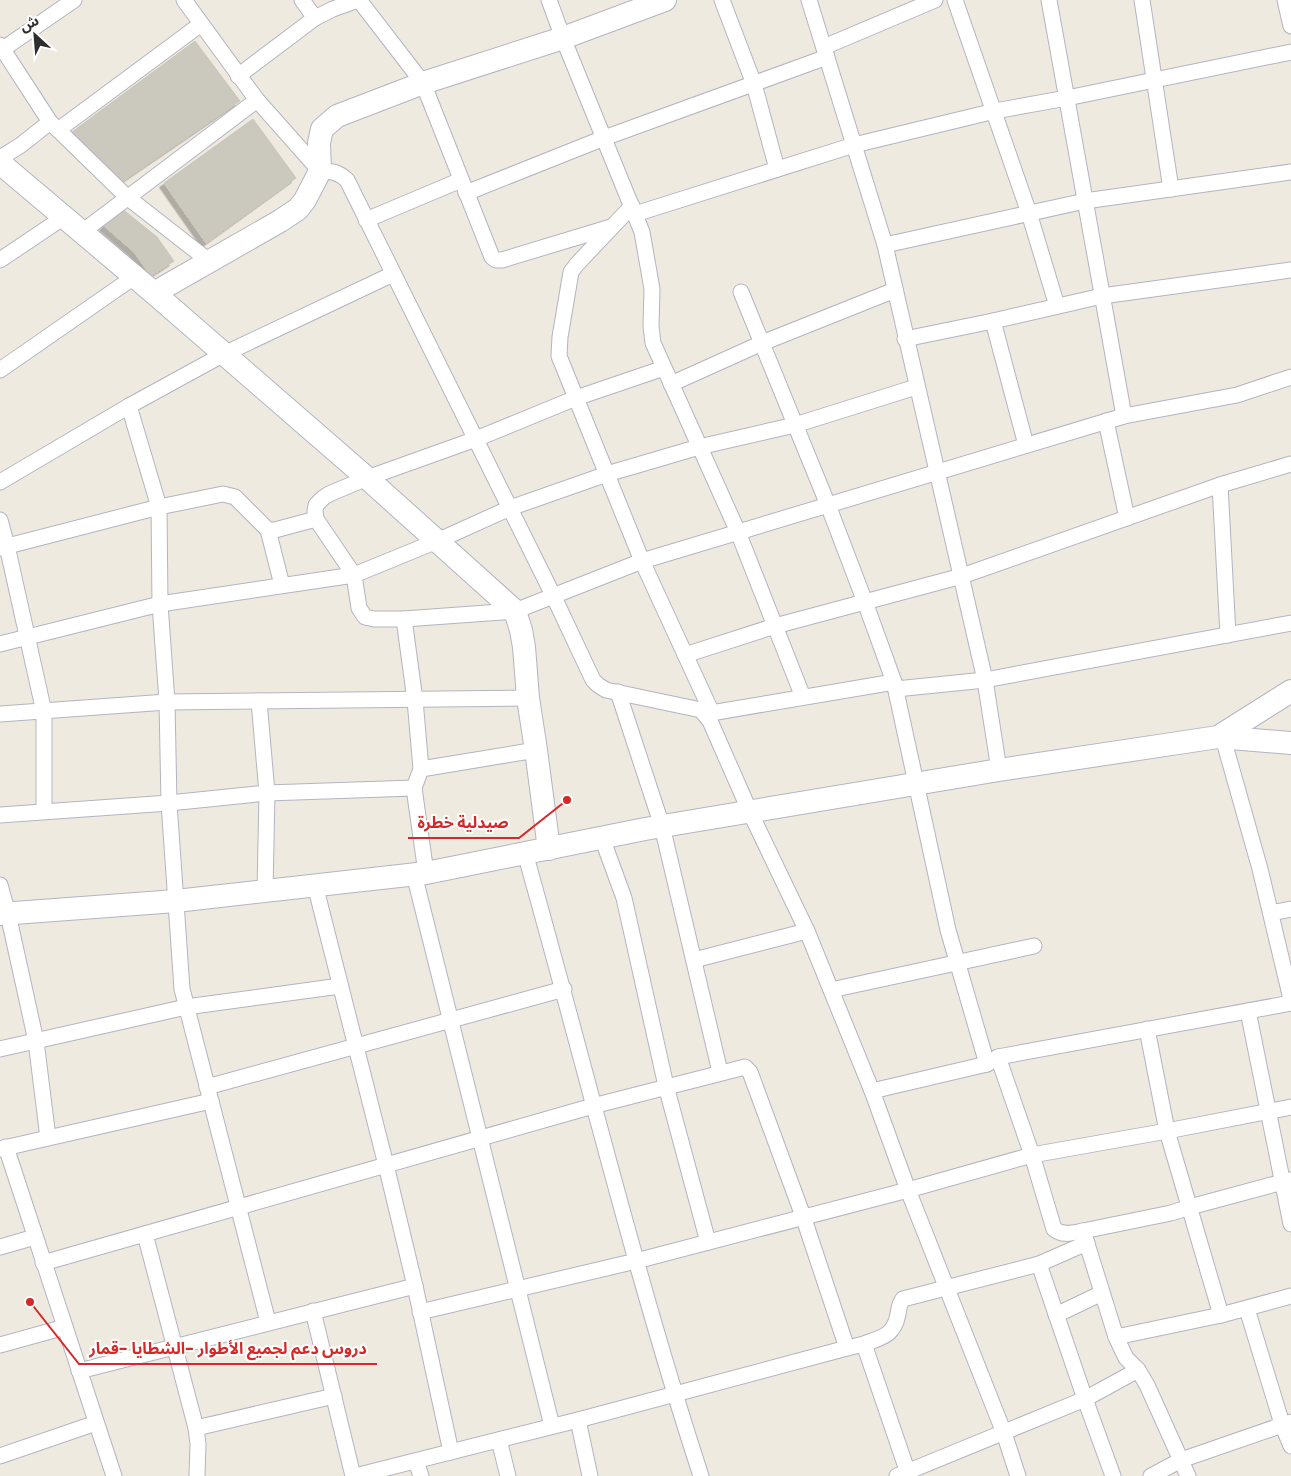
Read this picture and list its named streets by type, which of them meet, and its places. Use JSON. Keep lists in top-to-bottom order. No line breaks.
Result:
{"places":["صيدلية خطرة","دروس دعم لجميع الأطوار -الشطايا -قمار"],"north":"top left"}
